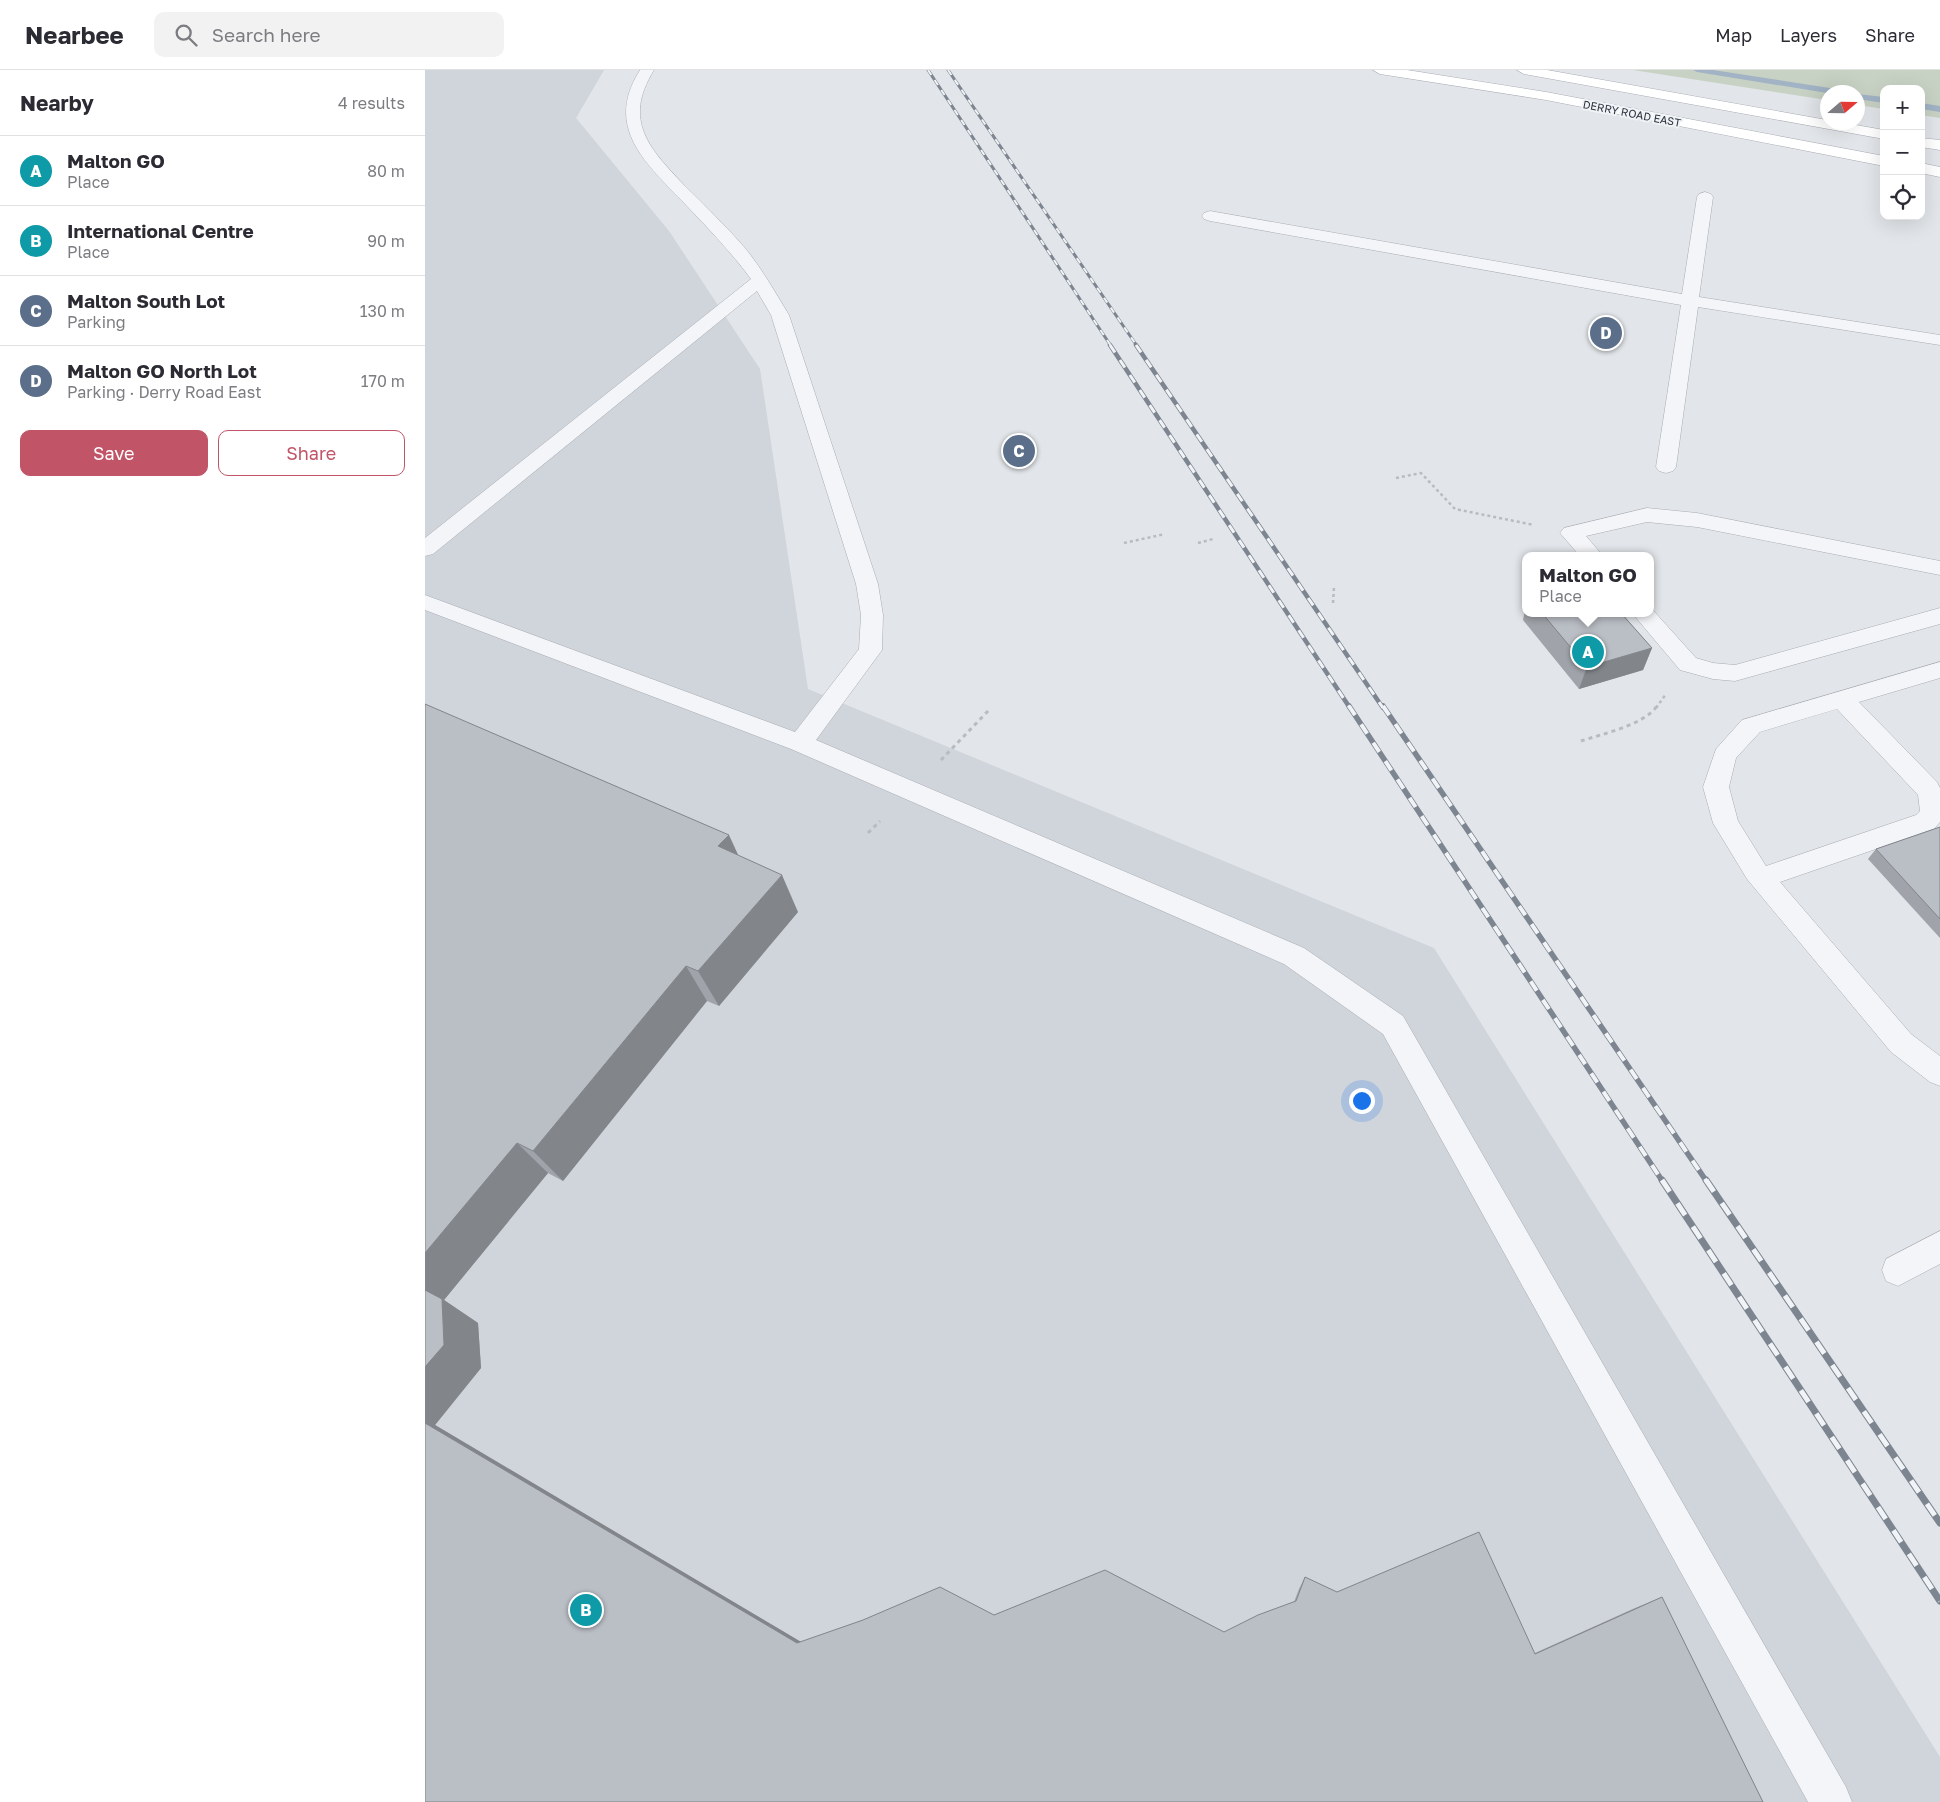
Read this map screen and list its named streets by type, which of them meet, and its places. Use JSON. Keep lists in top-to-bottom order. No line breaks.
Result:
{"streets":{"main road":["DERRY ROAD EAST"]},"north":"right","page":{"header":"Nearbee","search":"Search here","nav":["Map","Layers","Share"],"heading":["Nearby","4 results"],"map_buttons":["+","−"],"list":[{"mark":"A","name":"Malton GO","note":"Place","value":"80 m"},{"mark":"B","name":"International Centre","note":"Place","value":"90 m"},{"mark":"C","name":"Malton South Lot","note":"Parking","value":"130 m"},{"mark":"D","name":"Malton GO North Lot","note":"Parking · Derry Road East","value":"170 m"}],"pins":["D","C","A","B"],"buttons":["Save","Share"],"popup":["Malton GO","Place"]}}
